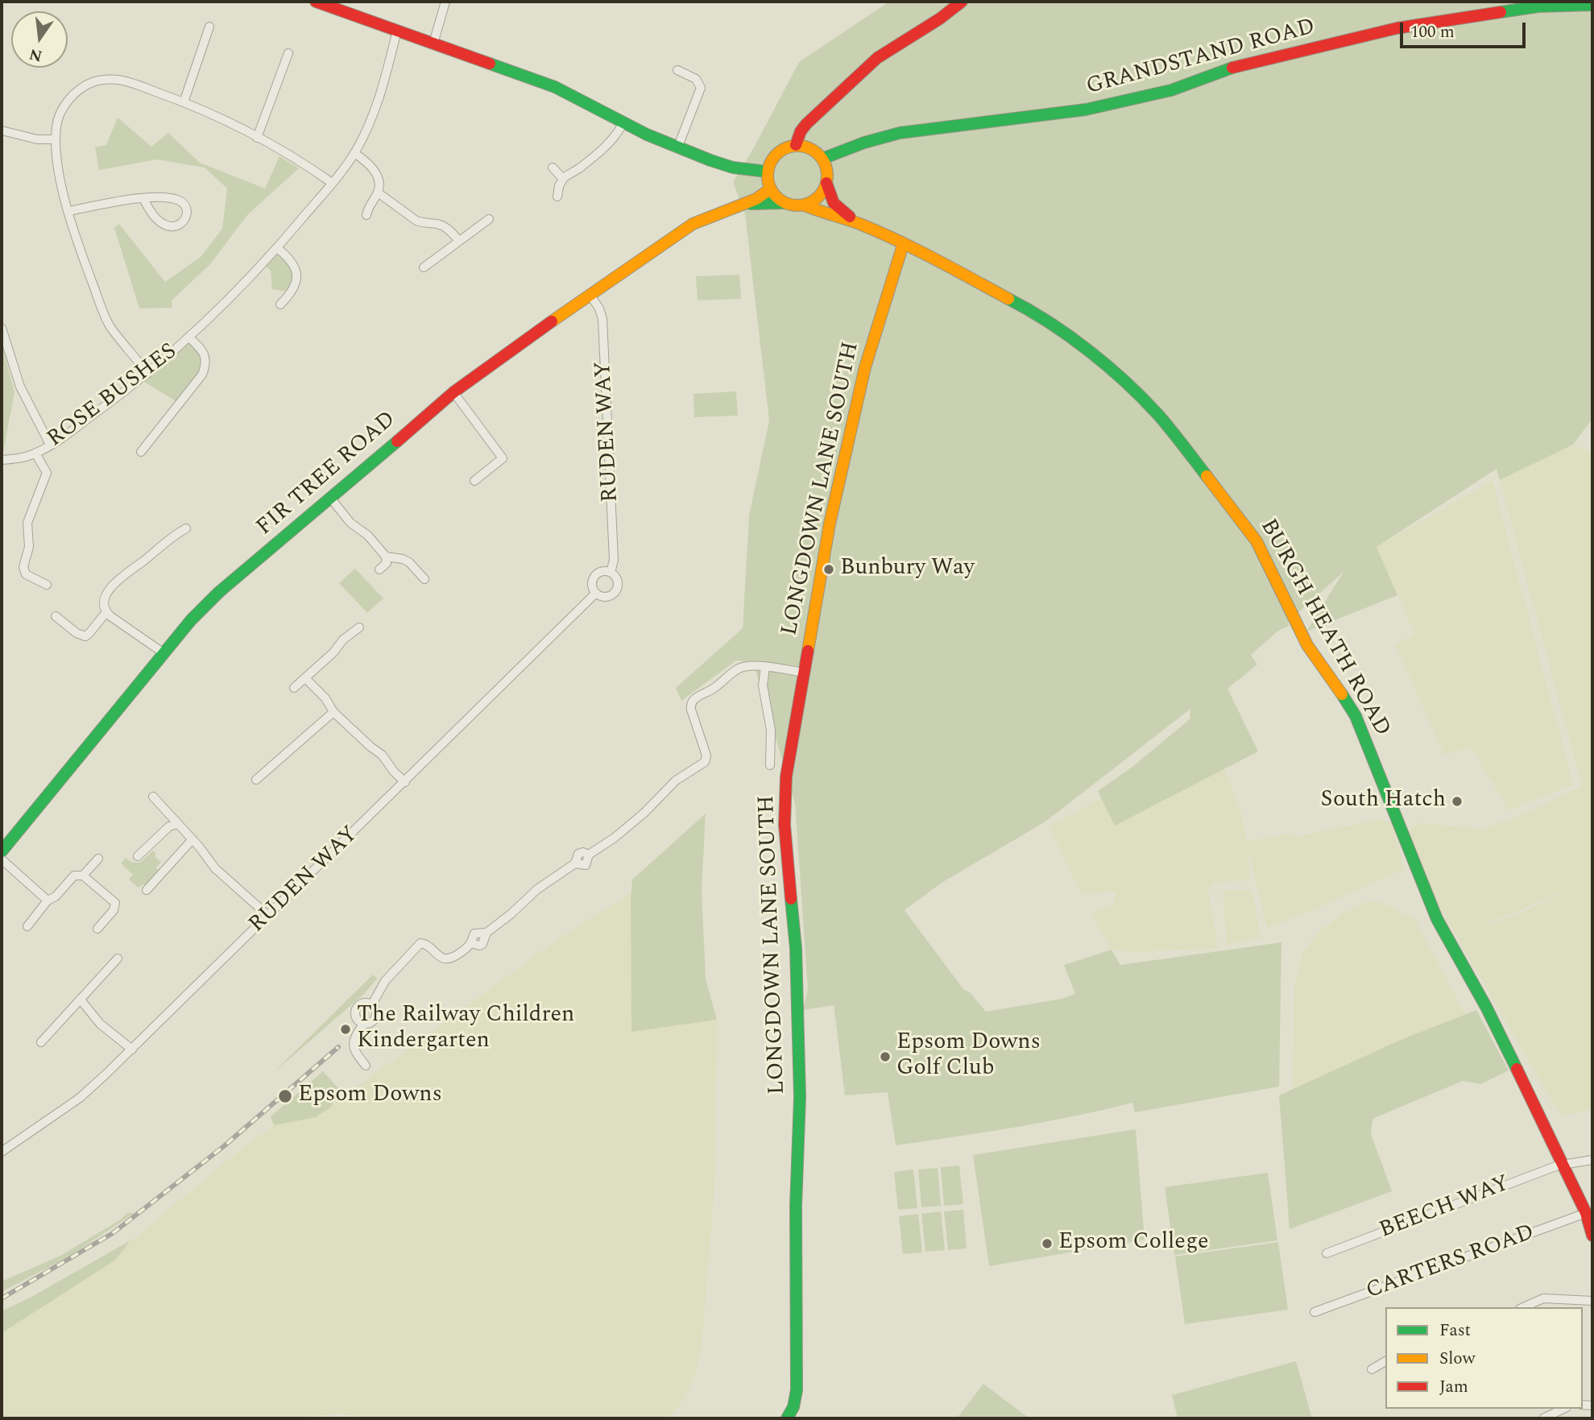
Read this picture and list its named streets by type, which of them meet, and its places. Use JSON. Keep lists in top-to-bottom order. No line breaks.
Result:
{"streets":{"main road":["GRANDSTAND ROAD","FIR TREE ROAD","LONGDOWN LANE SOUTH","BURGH HEATH ROAD"],"street":["ROSE BUSHES","RUDEN WAY","BEECH WAY","CARTERS ROAD"]},"crossings":[["GRANDSTAND ROAD","FIR TREE ROAD"],["GRANDSTAND ROAD","BURGH HEATH ROAD"],["RUDEN WAY","FIR TREE ROAD"],["FIR TREE ROAD","BURGH HEATH ROAD"],["LONGDOWN LANE SOUTH","BURGH HEATH ROAD"],["BURGH HEATH ROAD","BEECH WAY"],["BURGH HEATH ROAD","CARTERS ROAD"]],"places":["Bunbury Way","South Hatch","The Railway Children Kindergarten","Epsom Downs Golf Club","Epsom Downs","Epsom College"],"legend":["Fast","Slow","Jam"],"scale_bar":"100 m","north":"bottom"}
